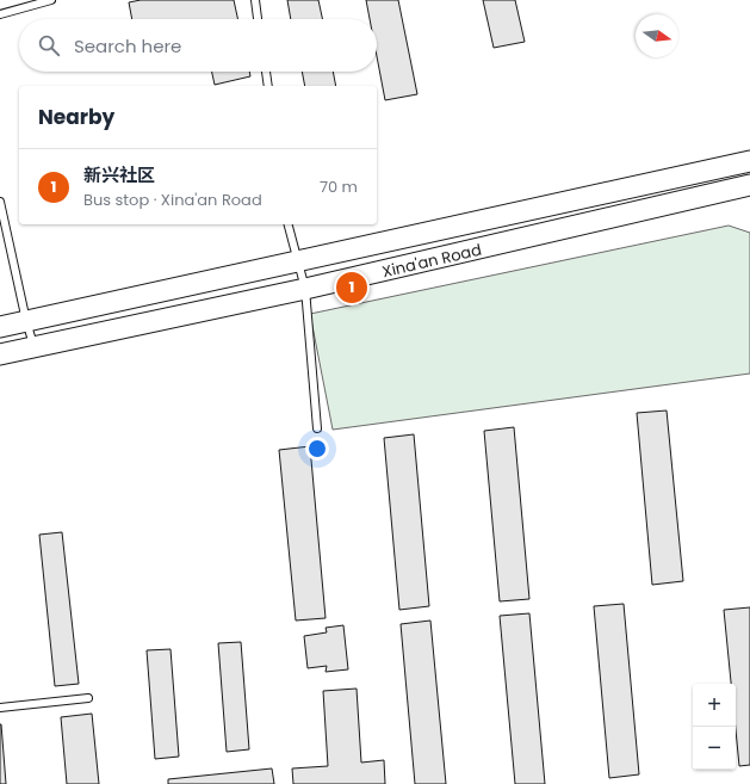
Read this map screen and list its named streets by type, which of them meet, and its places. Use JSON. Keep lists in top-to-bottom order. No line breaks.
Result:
{"streets":{"main road":["Xina'an Road"]},"north":"right","page":{"search":"Search here","heading":"Nearby","list":[{"mark":"1","name":"新兴社区","note":"Bus stop · Xina'an Road","value":"70 m"}],"pins":"1","map_buttons":["+","−"]}}
